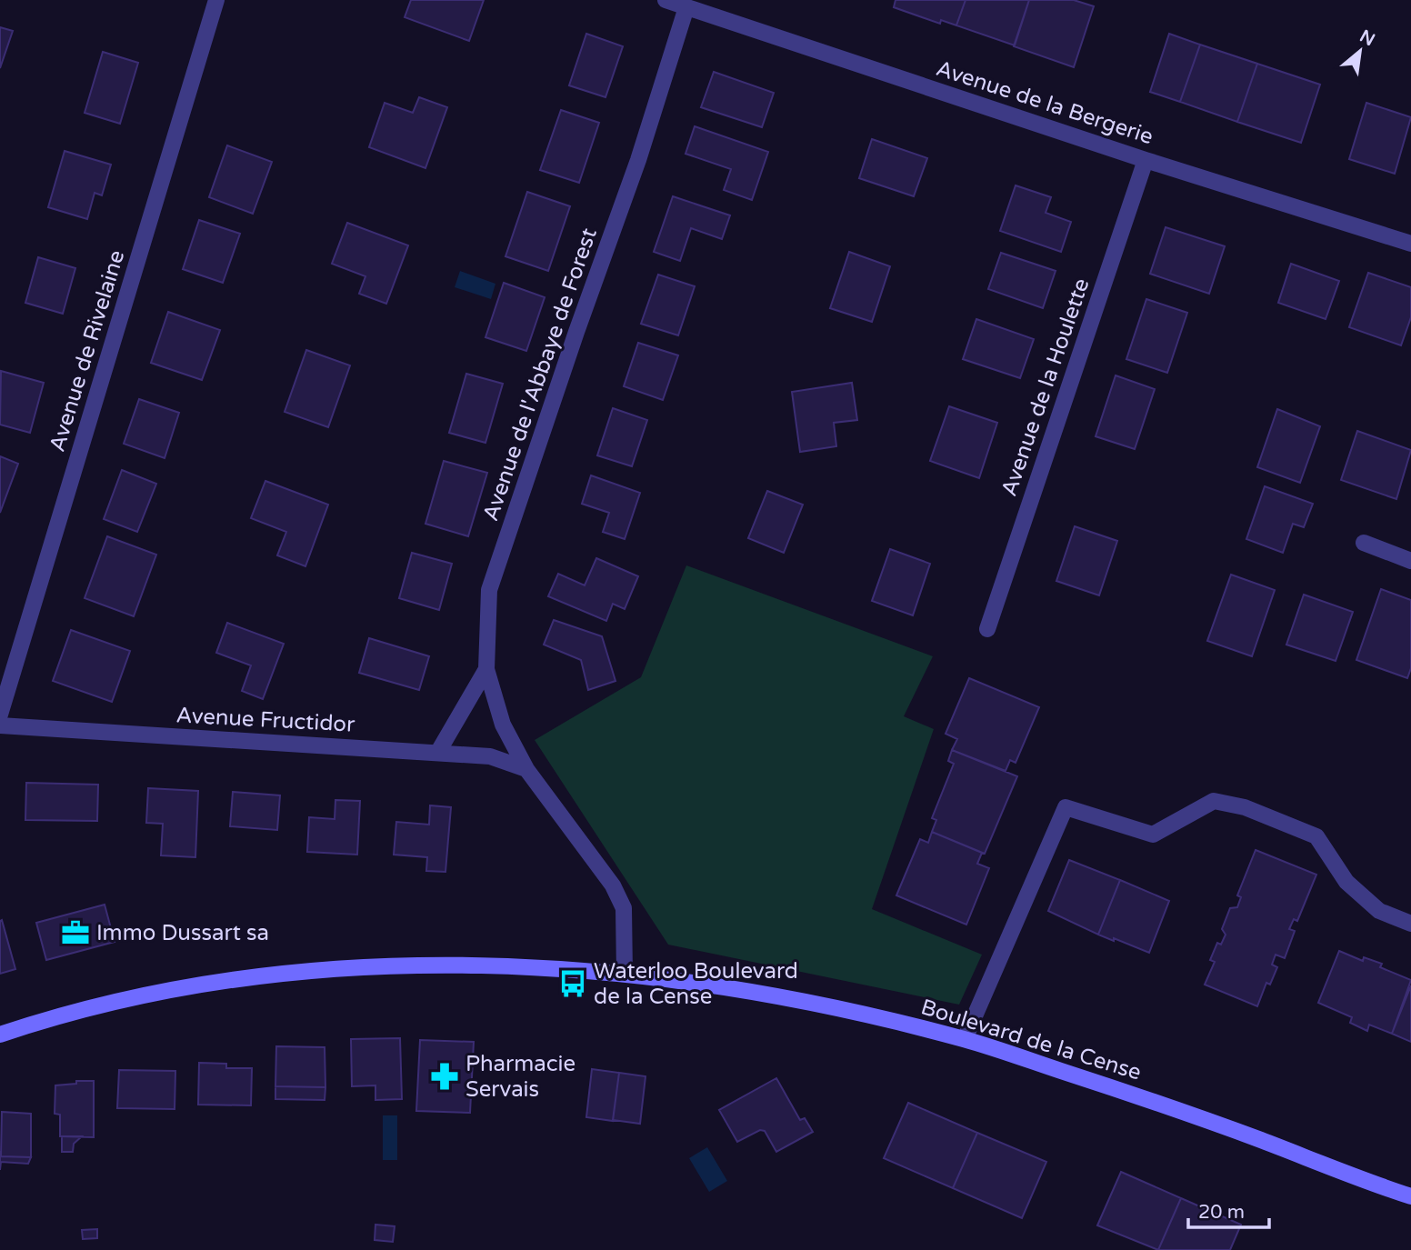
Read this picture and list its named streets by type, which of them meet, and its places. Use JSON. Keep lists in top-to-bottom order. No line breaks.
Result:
{"streets":{"main road":["Boulevard de la Cense"],"street":["Avenue de la Bergerie","Avenue de Rivelaine","Avenue de l'Abbaye de Forest","Avenue de la Houlette","Avenue Fructidor"]},"crossings":[["Avenue de la Bergerie","Avenue de l'Abbaye de Forest"],["Avenue de la Bergerie","Avenue de la Houlette"],["Avenue de l'Abbaye de Forest","Avenue Fructidor"]],"places":{"office":["Immo Dussart sa"],"bus stop":["Waterloo Boulevard de la Cense"],"pharmacy":["Pharmacie Servais"]},"scale_bar":"20 m","north":"top right"}
